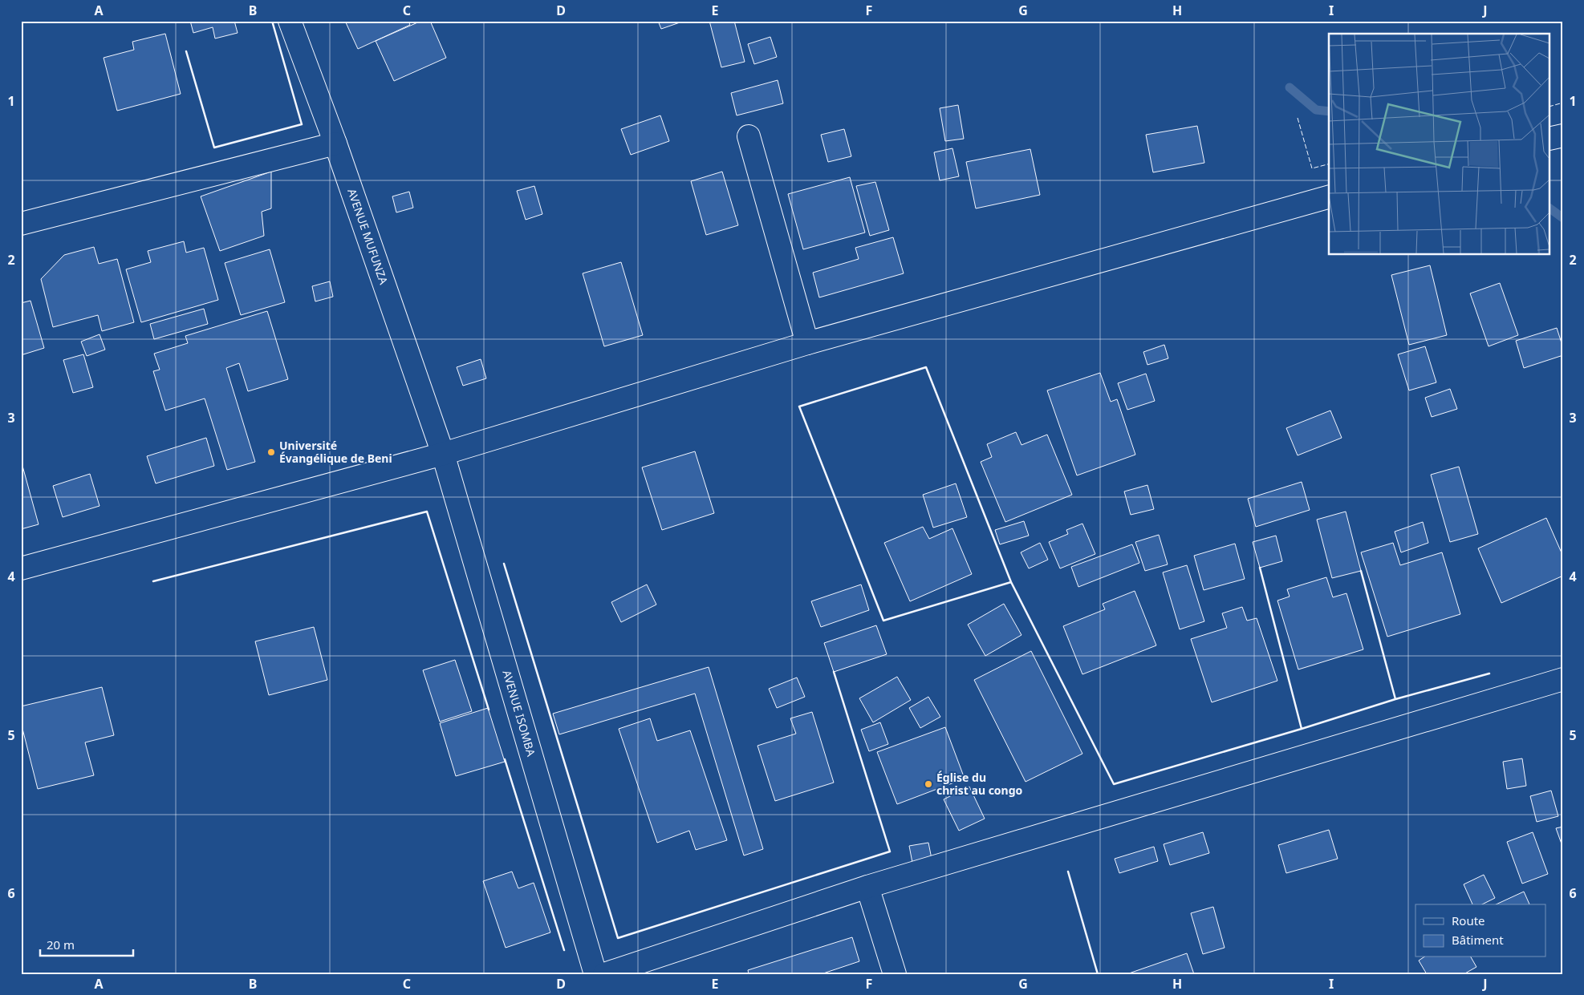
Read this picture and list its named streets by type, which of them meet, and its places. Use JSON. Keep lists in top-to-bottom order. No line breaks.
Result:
{"streets":{"street":["AVENUE MUFUNZA","AVENUE ISOMBA"]},"crossings":[["AVENUE MUFUNZA","AVENUE ISOMBA"]],"places":["Université Évangélique de Beni","Église du christ au congo"],"legend":["Route","Bâtiment"],"scale_bar":"20 m","grid":{"columns":["A","B","C","D","E","F","G","H","I","J"],"rows":["1","2","3","4","5","6"]}}
